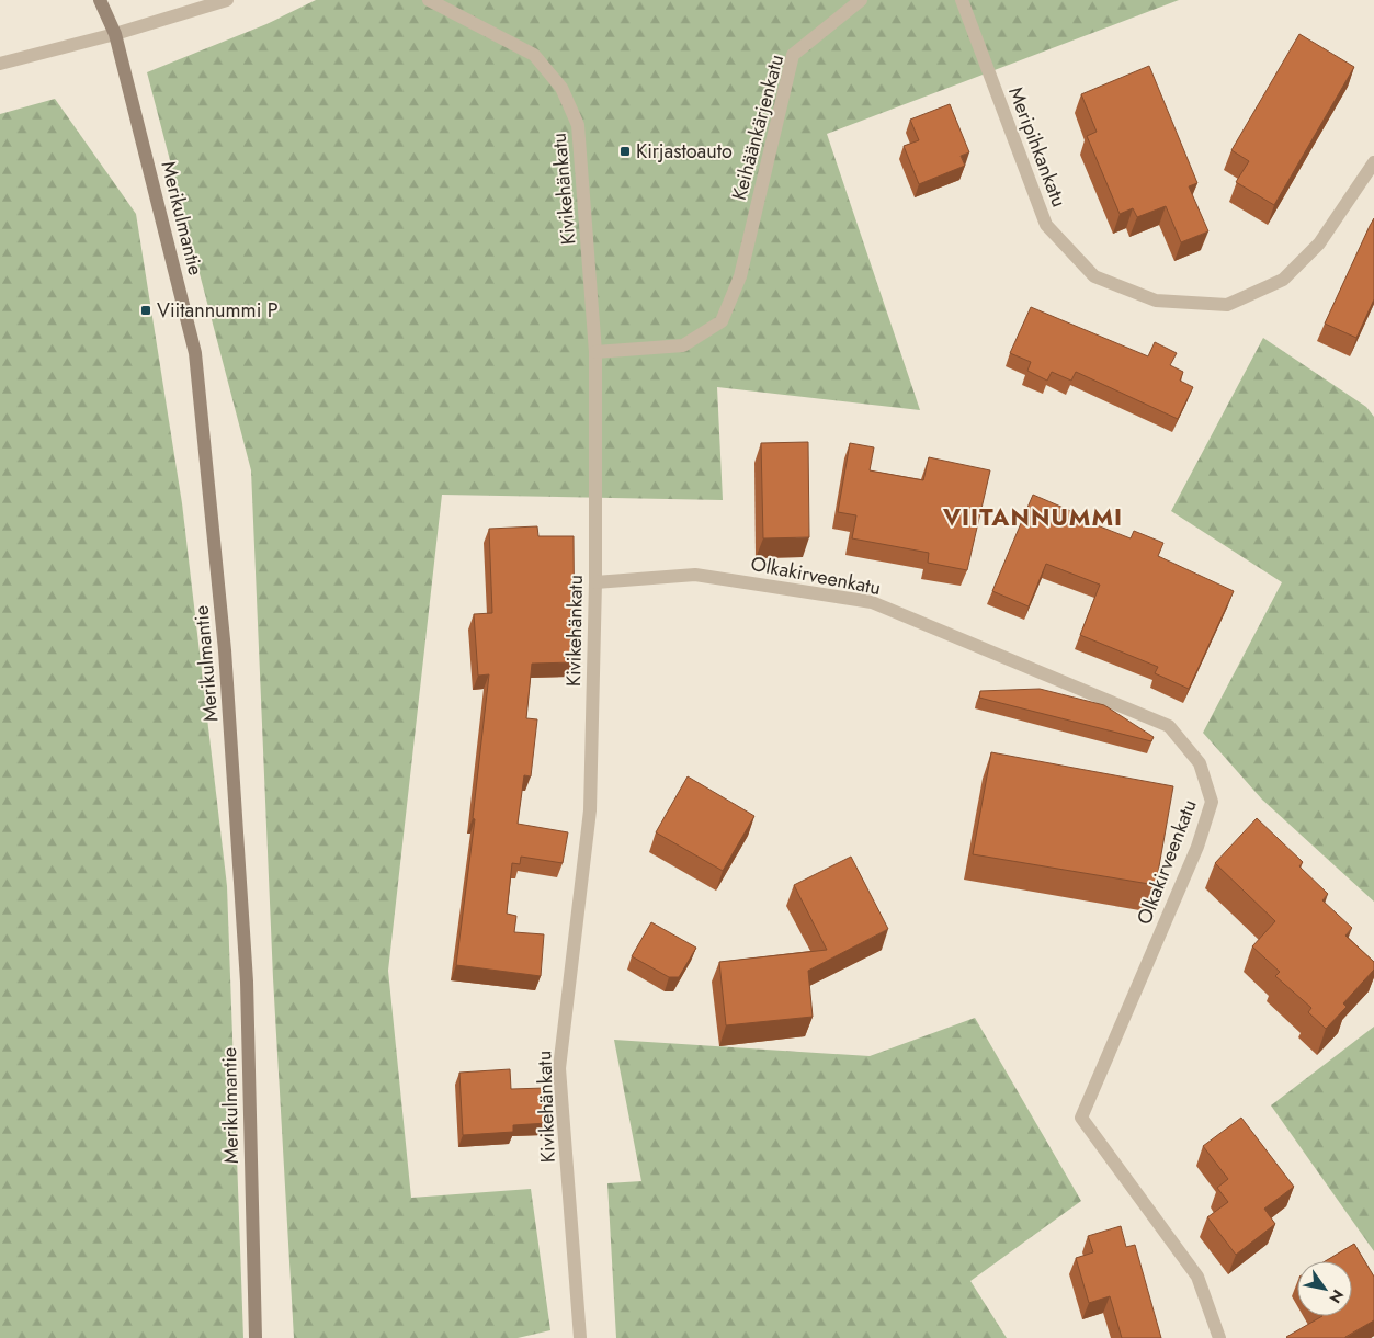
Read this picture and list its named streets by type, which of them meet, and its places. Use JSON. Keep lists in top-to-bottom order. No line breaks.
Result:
{"streets":{"street":["Keihäänkärjenkatu","Meripihkankatu","Kivikehänkatu","Merikulmantie","Olkakirveenkatu"]},"crossings":[["Keihäänkärjenkatu","Kivikehänkatu"],["Kivikehänkatu","Olkakirveenkatu"]],"districts":["VIITANNUMMI"],"places":{"transit":["Kirjastoauto","Viitannummi P"]},"north":"bottom right"}
